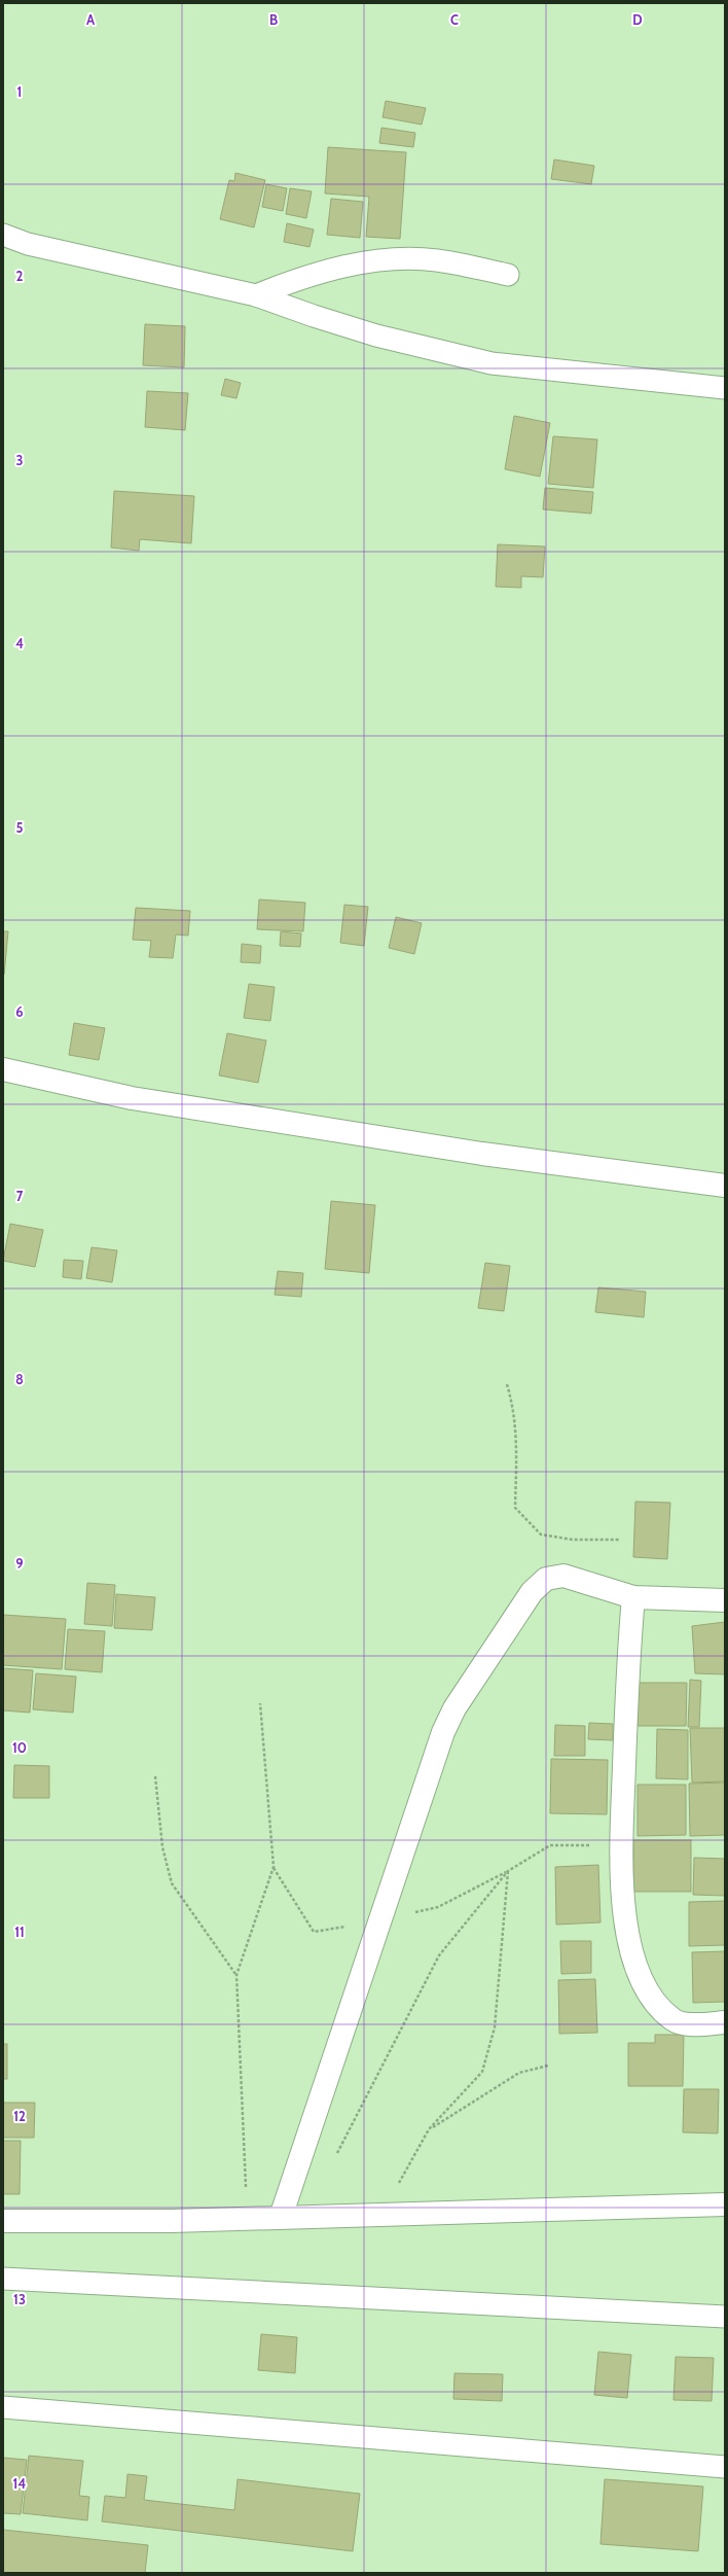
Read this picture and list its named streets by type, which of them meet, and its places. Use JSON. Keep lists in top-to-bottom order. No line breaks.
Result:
{"grid":{"columns":["A","B","C","D"],"rows":["1","2","3","4","5","6","7","8","9","10","11","12","13","14"]}}
